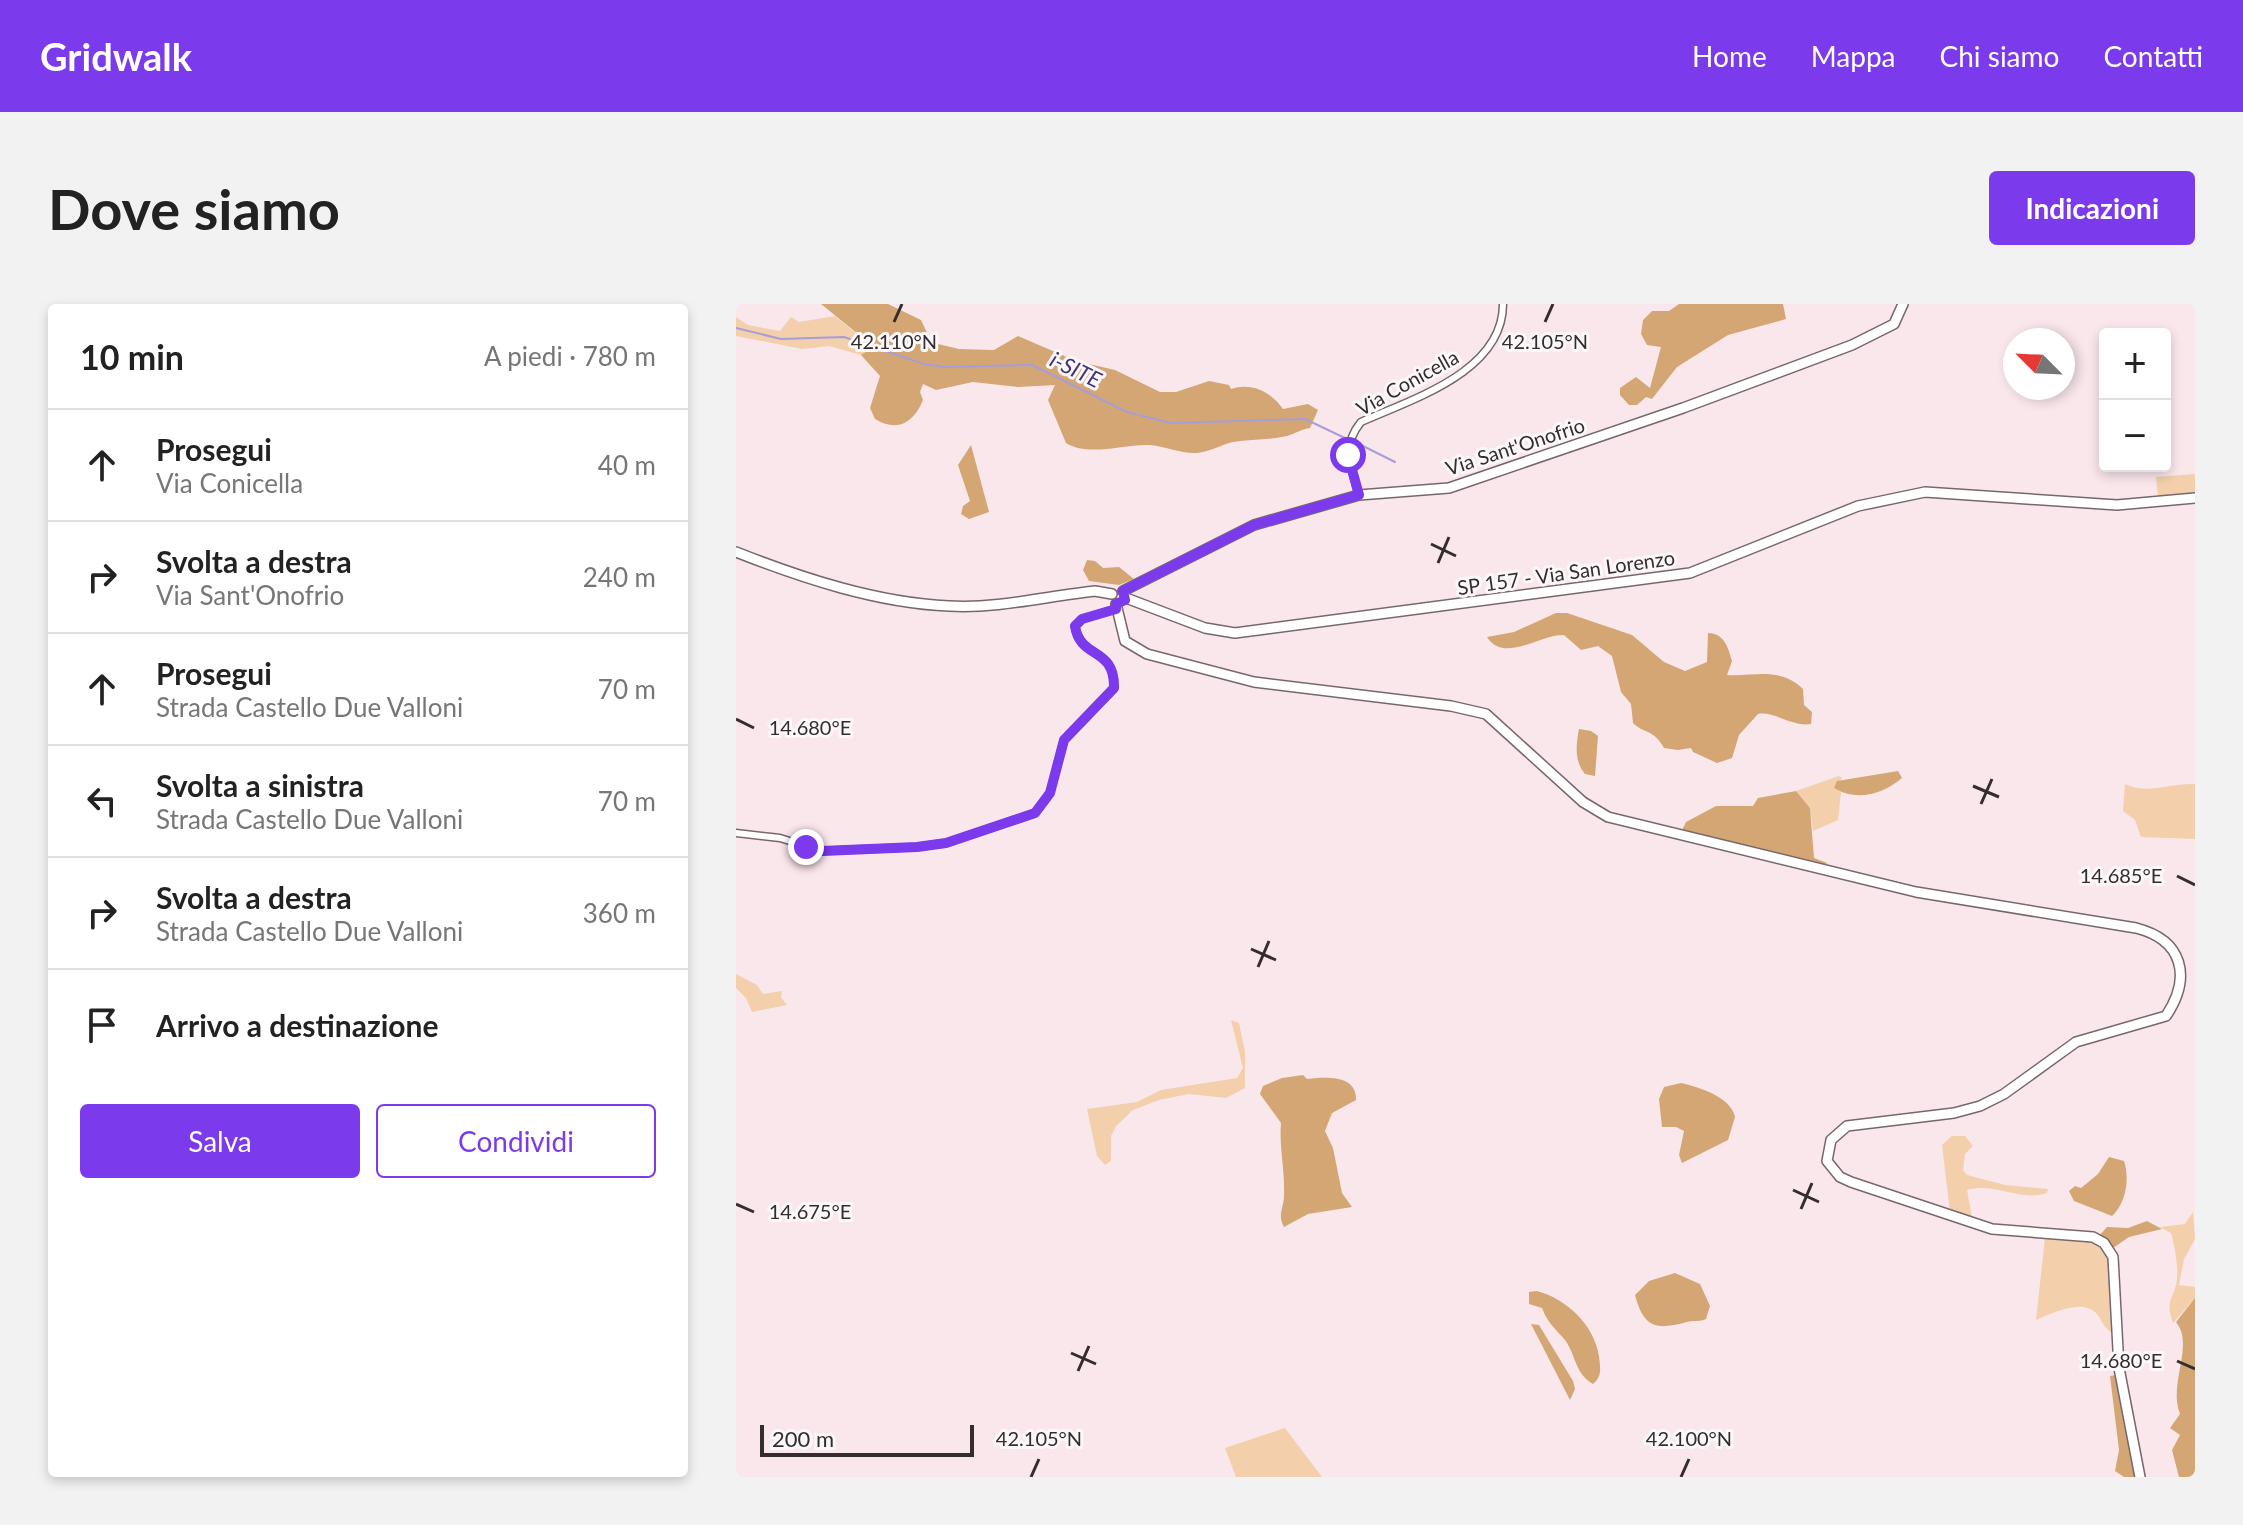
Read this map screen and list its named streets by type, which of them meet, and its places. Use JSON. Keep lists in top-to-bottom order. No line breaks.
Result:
{"streets":{"street":["Via Conicella","Via Sant'Onofrio","SP 157 - Via San Lorenzo"]},"crossings":[["Via Conicella","Via Sant'Onofrio"],["Via Sant'Onofrio","SP 157 - Via San Lorenzo"]],"water":["i-SITE"],"scale_bar":"200 m","north":"top left","page":{"header":"Gridwalk","nav":["Home","Mappa","Chi siamo","Contatti"],"buttons":["Indicazioni",["Salva","Condividi"]],"title":"Dove siamo","heading":["10 min","A piedi · 780 m"],"map_buttons":["+","−"],"list":[["Prosegui","Via Conicella","40 m"],["Svolta a destra","Via Sant'Onofrio","240 m"],["Prosegui","Strada Castello Due Valloni","70 m"],["Svolta a sinistra","Strada Castello Due Valloni","70 m"],["Svolta a destra","Strada Castello Due Valloni","360 m"],"Arrivo a destinazione"],"scale":"200 m"},"coordinates":["42.110°N","42.105°N","14.680°E","14.685°E","14.675°E","42.100°N"]}
